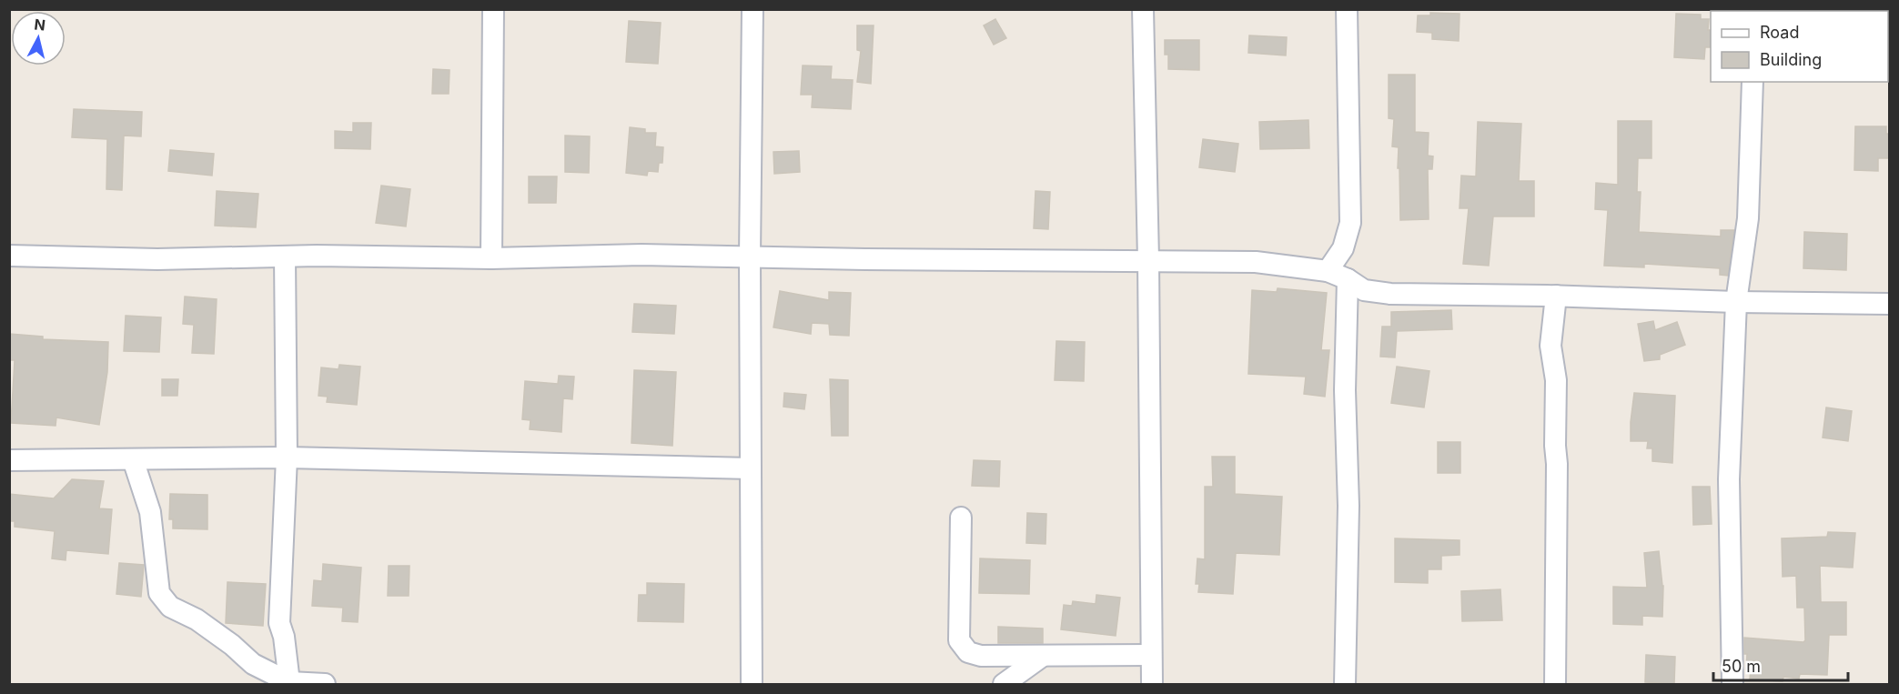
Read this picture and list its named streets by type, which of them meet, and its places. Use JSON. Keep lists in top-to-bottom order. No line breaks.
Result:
{"legend":["Road","Building"],"scale_bar":"50 m","north":"top"}
